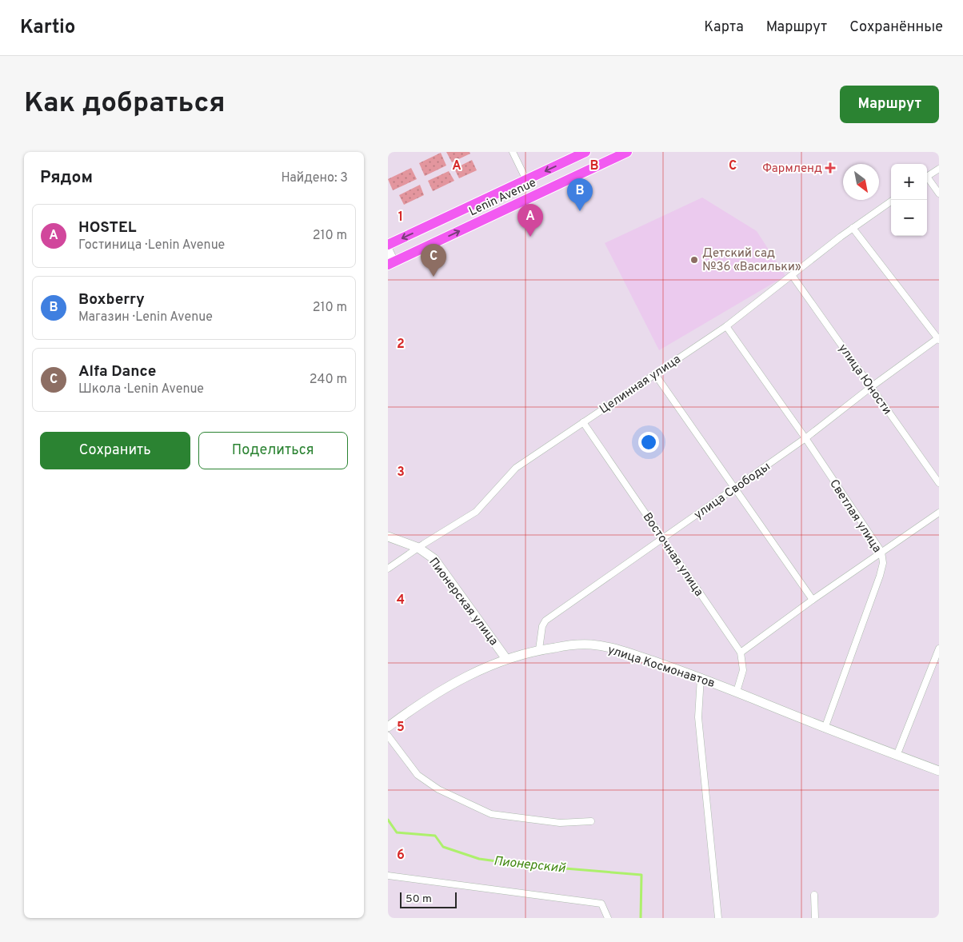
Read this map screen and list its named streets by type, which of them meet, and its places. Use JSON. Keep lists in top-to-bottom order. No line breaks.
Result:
{"streets":{"main road":["Lenin Avenue","Пионерская улица","улица Космонавтов"],"street":["улица Юности","Целинная улица","улица Свободы","Светлая улица","Восточная улица"]},"crossings":[["улица Юности","Целинная улица"],["улица Юности","улица Свободы"],["Целинная улица","Светлая улица"],["Целинная улица","Восточная улица"],["Целинная улица","Пионерская улица"],["улица Свободы","Светлая улица"],["улица Свободы","Восточная улица"],["улица Свободы","улица Космонавтов"],["Светлая улица","улица Космонавтов"],["Восточная улица","улица Космонавтов"],["Пионерская улица","улица Космонавтов"]],"water":["Пионерский"],"places":{"health":["Фармленд"],"other":["Детский сад №36 «Васильки»"]},"scale_bar":"50 m","north":"bottom right","page":{"header":"Kartio","nav":["Карта","Маршрут","Сохранённые"],"buttons":["Маршрут",["Сохранить","Поделиться"]],"title":"Как добраться","heading":["Рядом","Найдено: 3"],"map_buttons":["+","−"],"pins":["B","A","C"],"list":[{"mark":"A","name":"HOSTEL","note":"Гостиница · Lenin Avenue","value":"210 m"},{"mark":"B","name":"Boxberry","note":"Магазин · Lenin Avenue","value":"210 m"},{"mark":"C","name":"Alfa Dance","note":"Школа · Lenin Avenue","value":"240 m"}],"scale":"50 m"},"grid":{"columns":["A","B","C"],"rows":["1","2","3","4","5","6"]}}
